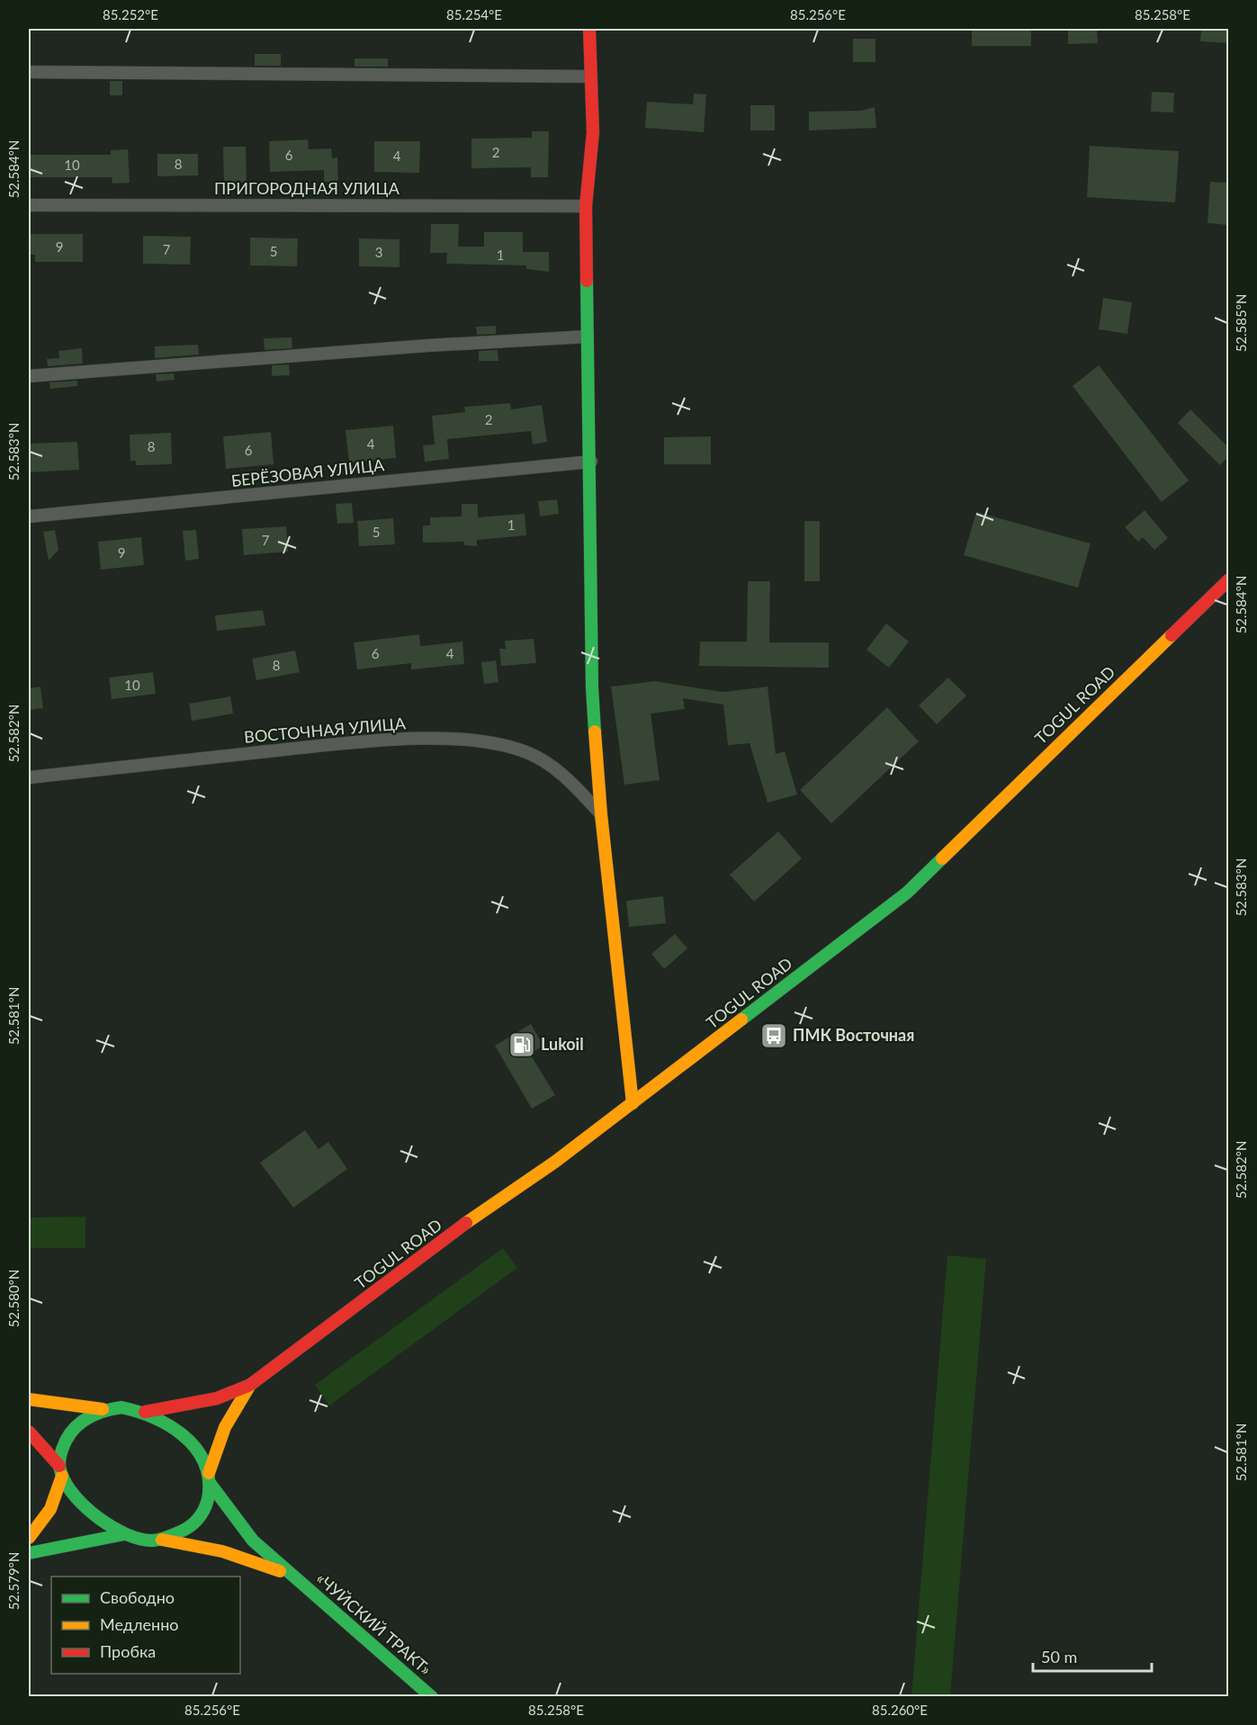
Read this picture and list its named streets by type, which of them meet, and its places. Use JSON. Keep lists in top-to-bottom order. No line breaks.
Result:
{"streets":{"main road":["TOGUL ROAD","«ЧУЙСКИЙ ТРАКТ»"],"street":["ПРИГОРОДНАЯ УЛИЦА","БЕРЁЗОВАЯ УЛИЦА","ВОСТОЧНАЯ УЛИЦА"]},"places":{"bus stop":["ПМК Восточная"],"fuel station":["Lukoil"]},"house_numbers":["2","6","4","8","10","9","7","5","3","1","2","4","8","6","1","5","7","9","6","4","8","10"],"legend":["Свободно","Медленно","Пробка"],"scale_bar":"50 m","coordinates":["85.252°E","85.254°E","85.256°E","85.258°E","52.584°N","52.585°N","52.583°N","52.582°N","52.581°N","52.580°N","52.579°N","85.260°E"]}
